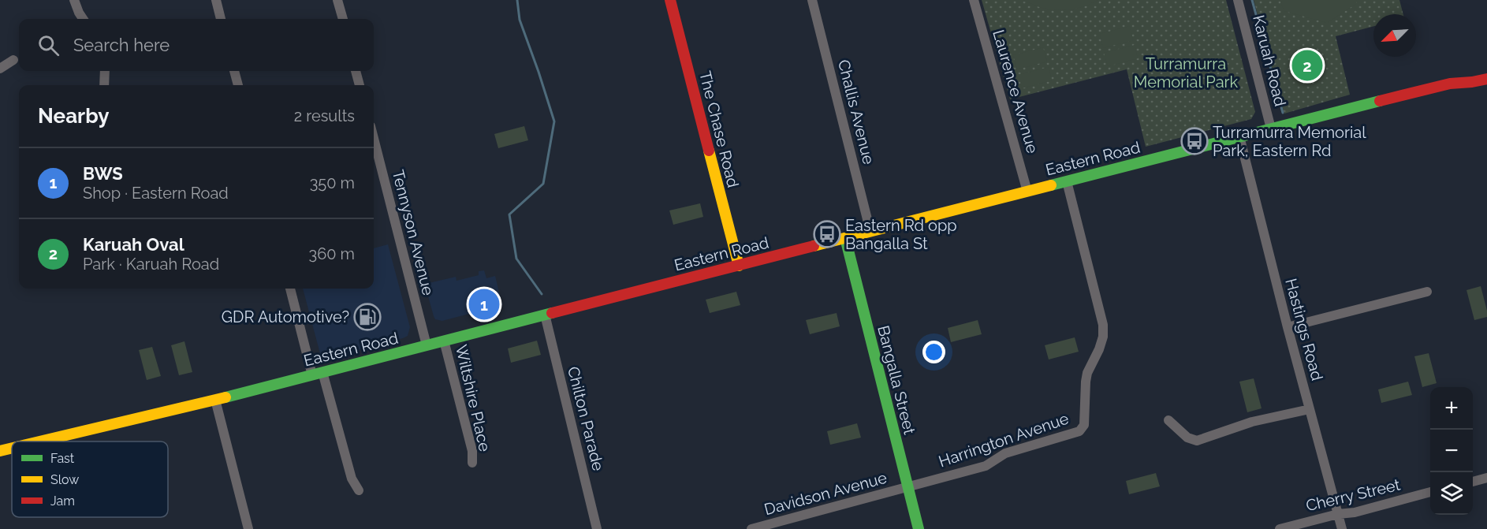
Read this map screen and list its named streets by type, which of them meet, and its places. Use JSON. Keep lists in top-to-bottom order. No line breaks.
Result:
{"streets":{"main road":["The Chase Road","Eastern Road","Bangalla Street"],"street":["Karuah Road","Laurence Avenue","Challis Avenue","Tennyson Avenue","Hastings Road","Wiltshire Place","Chilton Parade","Harrington Avenue","Davidson Avenue","Cherry Street"]},"crossings":[["Karuah Road","Eastern Road"],["Laurence Avenue","Eastern Road"],["Challis Avenue","Eastern Road"],["The Chase Road","Eastern Road"],["Eastern Road","Tennyson Avenue"],["Eastern Road","Hastings Road"],["Eastern Road","Bangalla Street"],["Eastern Road","Wiltshire Place"],["Eastern Road","Chilton Parade"],["Eastern Road","Harrington Avenue"],["Hastings Road","Cherry Street"],["Bangalla Street","Harrington Avenue"],["Bangalla Street","Davidson Avenue"],["Harrington Avenue","Davidson Avenue"]],"parks":["Turramurra Memorial Park"],"places":{"bus stop":["Turramurra Memorial Park, Eastern Rd","Eastern Rd opp Bangalla St"],"fuel station":["GDR Automotive?"]},"legend":["Fast","Slow","Jam"],"north":"bottom left","page":{"search":"Search here","pins":["2","1"],"heading":["Nearby","2 results"],"list":[{"mark":"1","name":"BWS","note":"Shop · Eastern Road","value":"350 m"},{"mark":"2","name":"Karuah Oval","note":"Park · Karuah Road","value":"360 m"}],"map_buttons":["+","−"]}}
